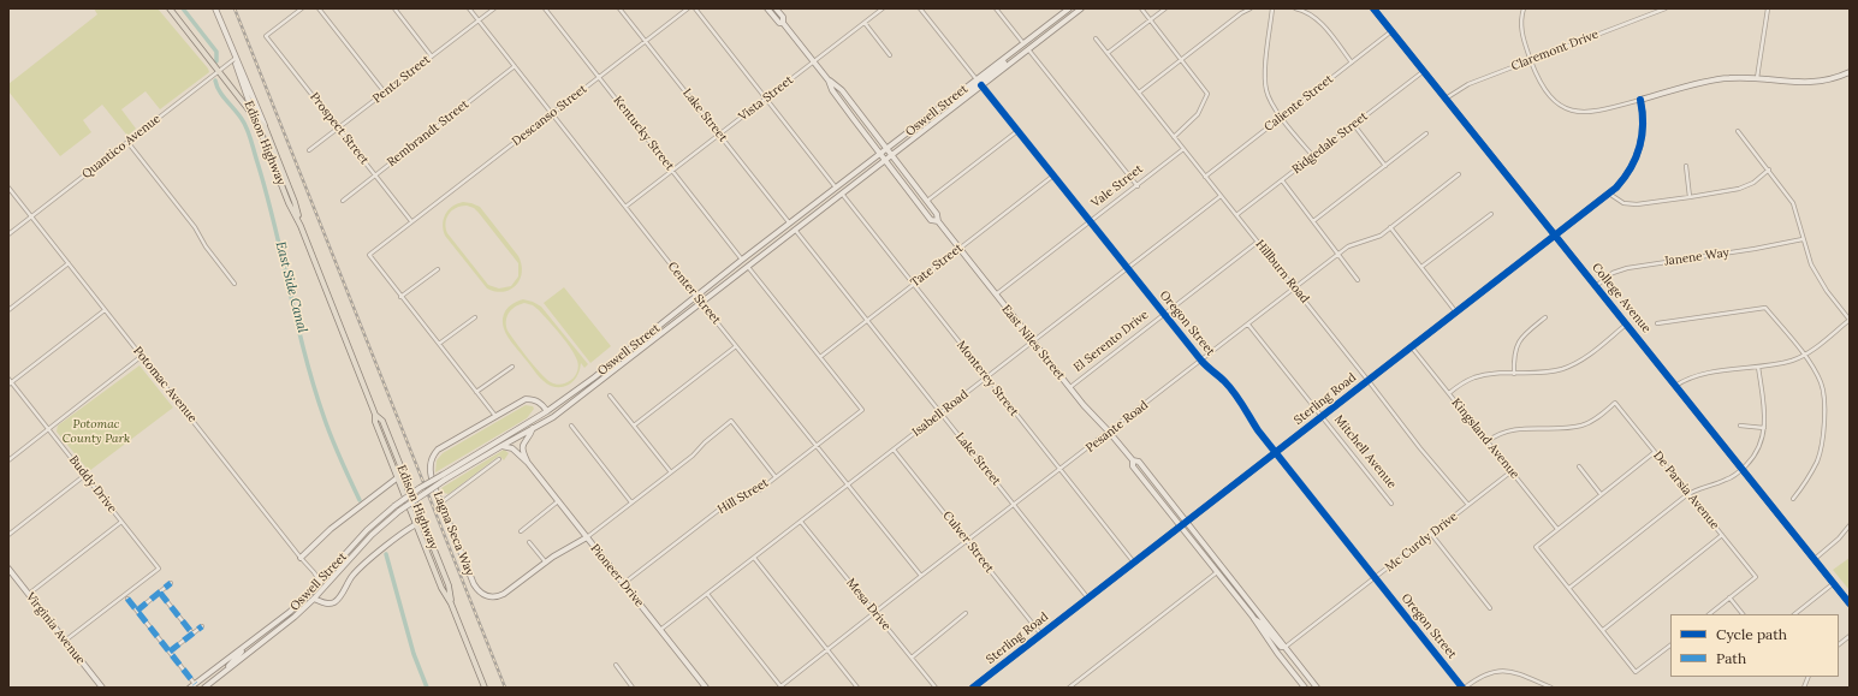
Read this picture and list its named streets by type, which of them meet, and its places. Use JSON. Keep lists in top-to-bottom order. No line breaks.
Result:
{"streets":{"main road":["Oswell Street","Edison Highway","College Avenue","East Niles Street","Sterling Road","Lagna Seca Way","Pioneer Drive","Virginia Avenue"],"street":["Claremont Drive","Pentz Street","Vista Street","Caliente Street","Descanso Street","Lake Street","Prospect Street","Rembrandt Street","Kentucky Street","Ridgedale Street","Quantico Avenue","Vale Street","Janene Way","Tate Street","Hillburn Road","Center Street","Oregon Street","El Serento Drive","Monterey Street","Potomac Avenue","Isabell Road","Pesante Road","Kingsland Avenue","Mitchell Avenue","Buddy Drive","De Parsia Avenue","Hill Street","Culver Street","Mc Curdy Drive","Mesa Drive"]},"crossings":[["Claremont Drive","College Avenue"],["Pentz Street","Prospect Street"],["Pentz Street","Center Street"],["Vista Street","Lake Street"],["Vista Street","Kentucky Street"],["Vista Street","Center Street"],["Vista Street","East Niles Street"],["Caliente Street","Hillburn Road"],["Caliente Street","College Avenue"],["Oswell Street","Lake Street"],["Oswell Street","Kentucky Street"],["Oswell Street","Edison Highway"],["Oswell Street","Center Street"],["Oswell Street","Oregon Street"],["Oswell Street","East Niles Street"],["Oswell Street","Monterey Street"],["Oswell Street","Potomac Avenue"],["Oswell Street","Pioneer Drive"],["Descanso Street","Lake Street"],["Descanso Street","Prospect Street"],["Descanso Street","Kentucky Street"],["Descanso Street","Center Street"],["Lake Street","Tate Street"],["Lake Street","Sterling Road"],["Lake Street","Isabell Road"],["Lake Street","Pesante Road"],["Prospect Street","Rembrandt Street"],["Rembrandt Street","Center Street"],["Edison Highway","Quantico Avenue"],["Ridgedale Street","Hillburn Road"],["Ridgedale Street","College Avenue"],["Quantico Avenue","Potomac Avenue"],["Vale Street","Hillburn Road"],["Vale Street","Oregon Street"],["Vale Street","East Niles Street"],["Janene Way","College Avenue"],["Tate Street","Oregon Street"],["Tate Street","East Niles Street"],["Tate Street","Monterey Street"],["Tate Street","Hill Street"],["Hillburn Road","El Serento Drive"],["Hillburn Road","Sterling Road"],["Hillburn Road","Isabell Road"],["Hillburn Road","Pesante Road"],["Hillburn Road","Mc Curdy Drive"],["Center Street","Isabell Road"],["Center Street","Pesante Road"],["Center Street","Hill Street"],["College Avenue","Sterling Road"],["Oregon Street","El Serento Drive"],["Oregon Street","Sterling Road"],["Oregon Street","Isabell Road"],["Oregon Street","Pesante Road"],["Oregon Street","Mc Curdy Drive"],["El Serento Drive","East Niles Street"],["East Niles Street","Sterling Road"],["East Niles Street","Isabell Road"],["East Niles Street","Pesante Road"],["East Niles Street","Mc Curdy Drive"],["Monterey Street","Sterling Road"],["Monterey Street","Isabell Road"],["Monterey Street","Pesante Road"],["Sterling Road","Kingsland Avenue"],["Sterling Road","Mitchell Avenue"],["Sterling Road","Culver Street"],["Isabell Road","Culver Street"],["Isabell Road","Pioneer Drive"],["Isabell Road","Mesa Drive"],["Pesante Road","Mitchell Avenue"],["Pesante Road","Culver Street"],["Pesante Road","Mesa Drive"],["Kingsland Avenue","De Parsia Avenue"],["Kingsland Avenue","Mc Curdy Drive"],["Buddy Drive","Virginia Avenue"],["Hill Street","Pioneer Drive"]],"water":["East Side Canal"],"parks":["Potomac County Park"],"legend":["Cycle path","Path"]}
